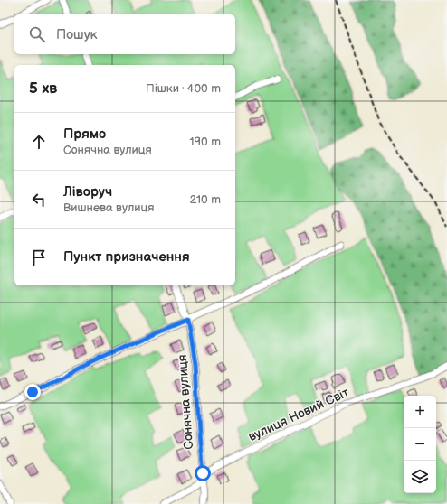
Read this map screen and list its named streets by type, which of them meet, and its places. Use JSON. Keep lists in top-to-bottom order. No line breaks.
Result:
{"streets":{"street":["Сонячна вулиця","вулиця Новий Світ"]},"crossings":[["Сонячна вулиця","вулиця Новий Світ"]],"page":{"search":"Пошук","heading":["5 хв","Пішки · 400 m"],"list":[["Прямо","Сонячна вулиця","190 m"],["Ліворуч","Вишнева вулиця","210 m"],"Пункт призначення"],"map_buttons":["+","−"]}}
